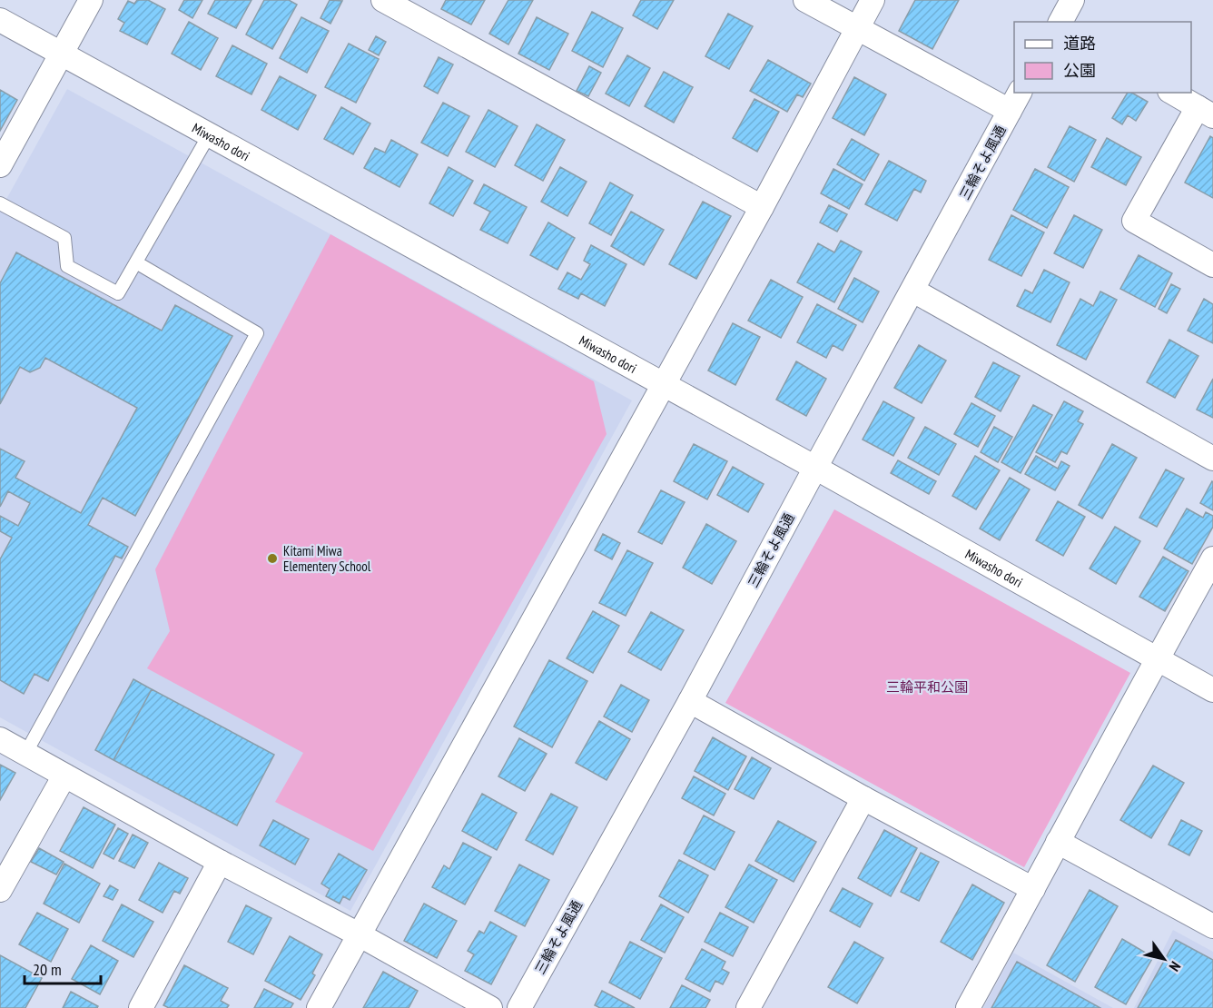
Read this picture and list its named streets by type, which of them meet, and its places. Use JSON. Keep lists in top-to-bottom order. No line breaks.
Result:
{"streets":{"street":["Miwasho dori","三輪そよ風通"]},"crossings":[["Miwasho dori","三輪そよ風通"]],"parks":["三輪平和公園"],"places":["Kitami Miwa Elementery School"],"legend":["道路","公園"],"scale_bar":"20 m","north":"bottom right"}
